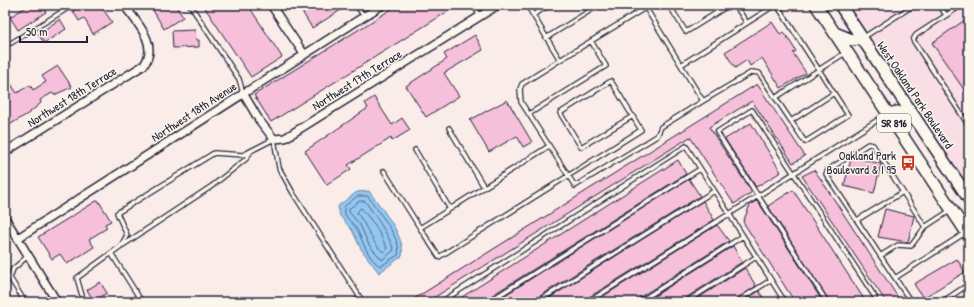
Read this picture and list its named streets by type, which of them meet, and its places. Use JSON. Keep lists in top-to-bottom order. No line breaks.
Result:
{"streets":{"main road":["West Oakland Park Boulevard","SR 816"],"street":["Northwest 17th Terrace","Northwest 18th Terrace","Northwest 18th Avenue"]},"places":{"bus stop":["Oakland Park Boulevard & I 95"]},"scale_bar":"50 m"}
